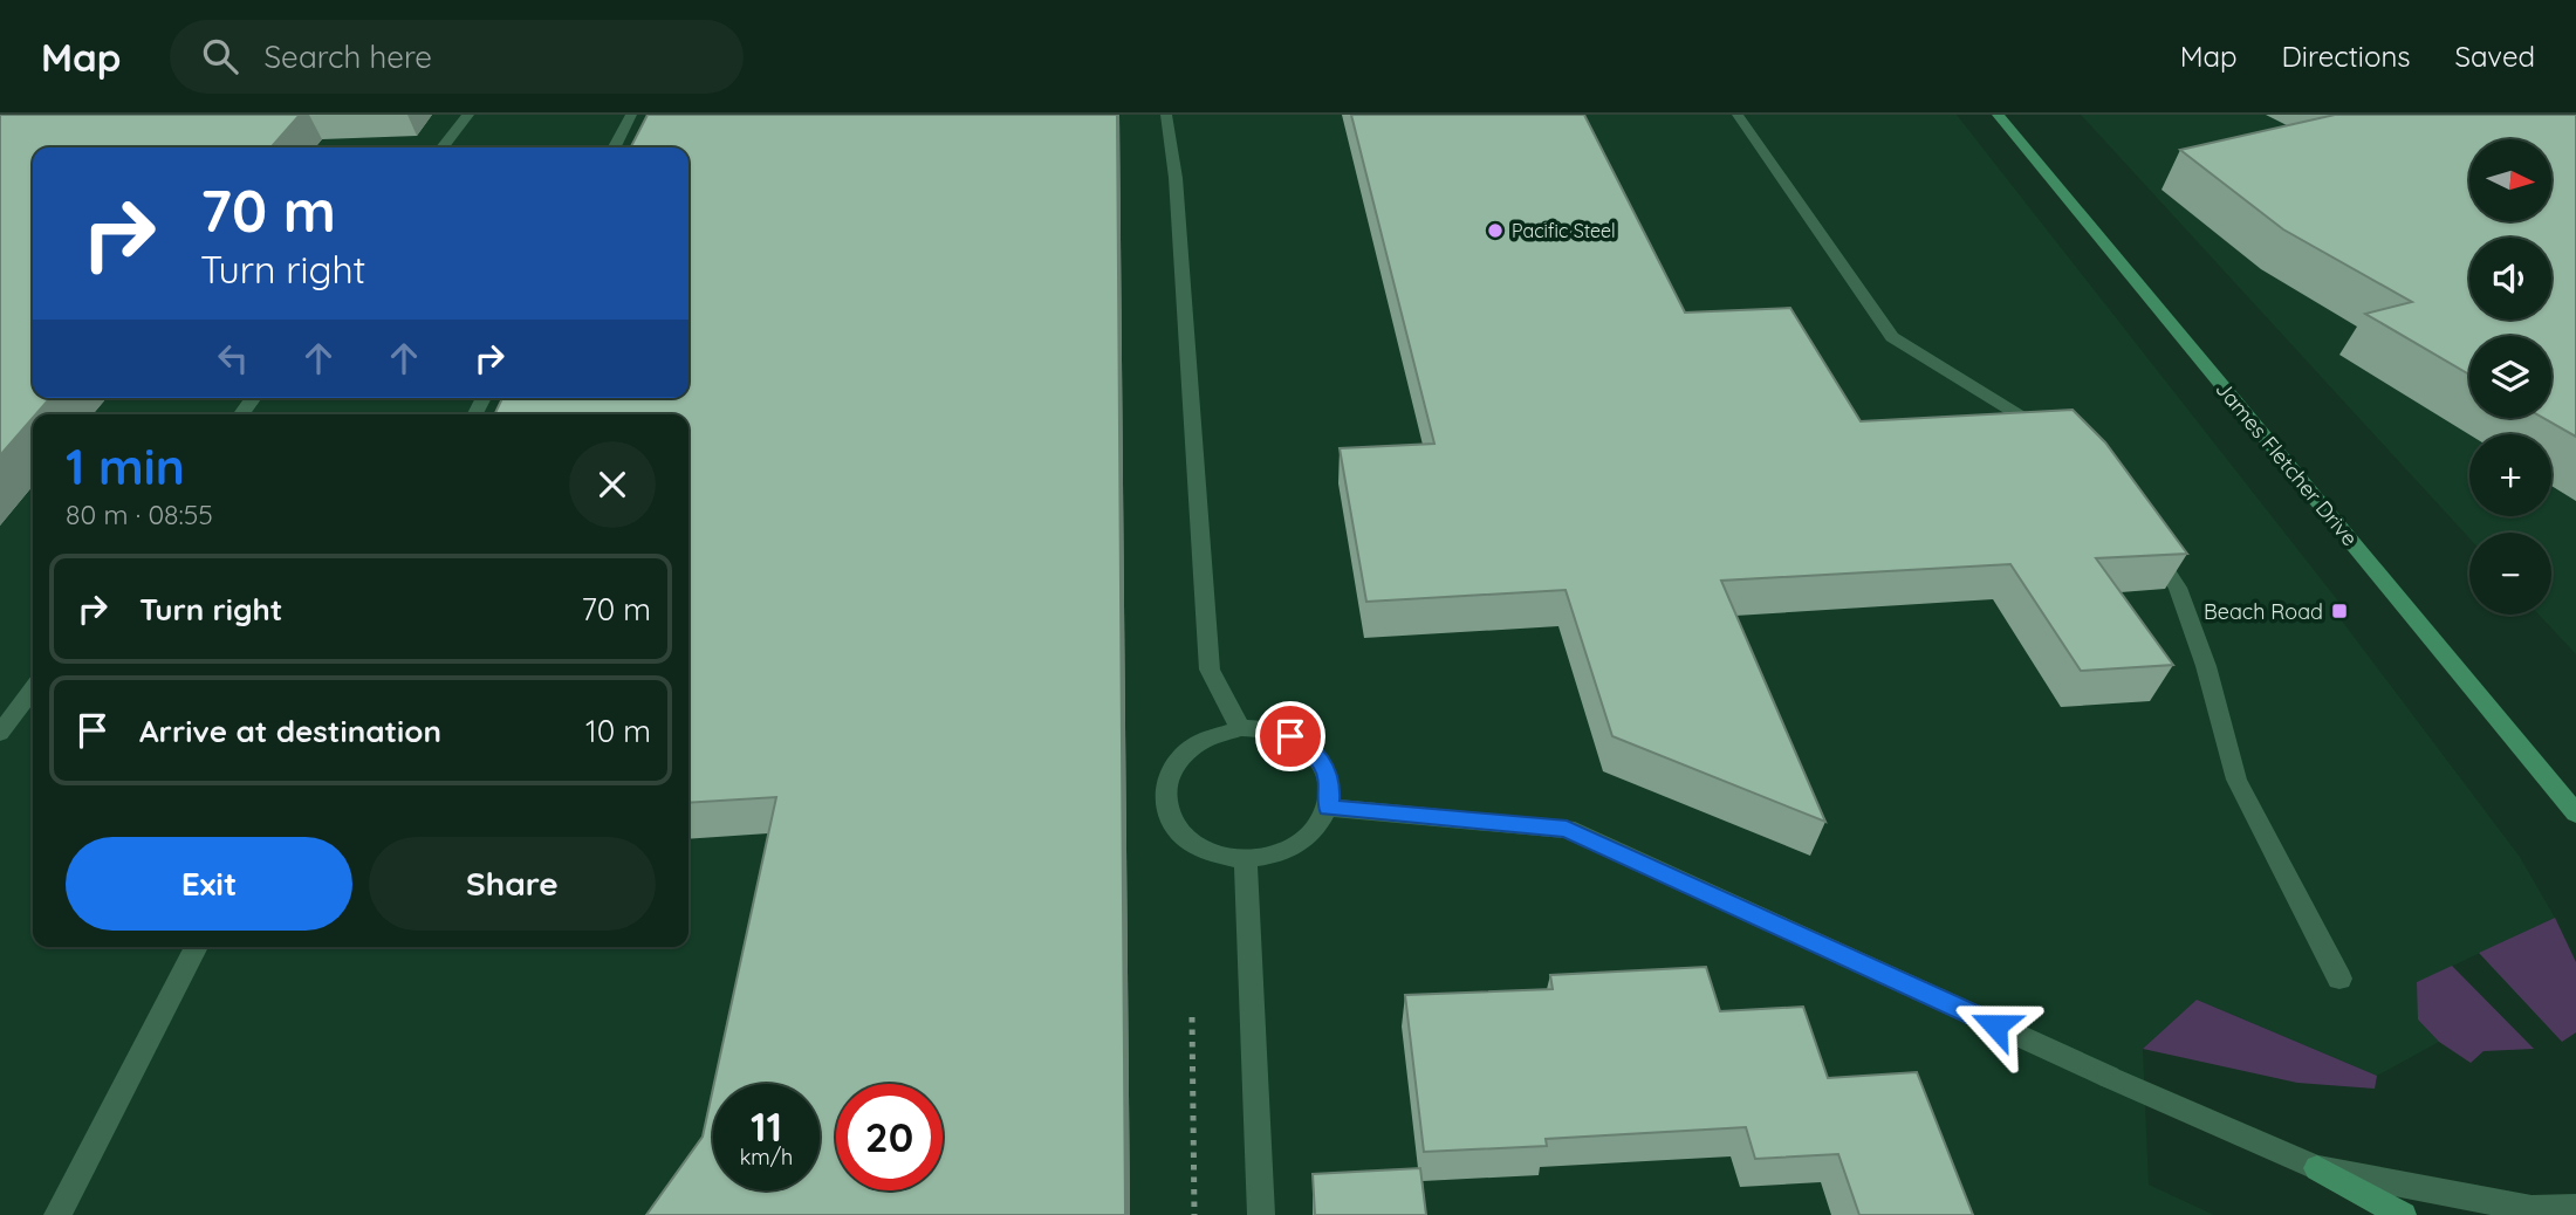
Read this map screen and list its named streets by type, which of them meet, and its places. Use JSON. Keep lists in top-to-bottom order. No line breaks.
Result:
{"streets":{"main road":["James Fletcher Drive"]},"places":{"other":["Pacific Steel"],"transit":["Beach Road"]},"north":"right","page":{"header":"Map","search":"Search here","nav":["Map","Directions","Saved"],"map_buttons":["+","−"],"turn":["70 m","Turn right"],"heading":["1 min","80 m · 08:55"],"list":[{"name":"Turn right","value":"70 m"},{"name":"Arrive at destination","value":"10 m"}],"buttons":["Exit","Share"],"speed":"11 km/h","limit":"20"}}
